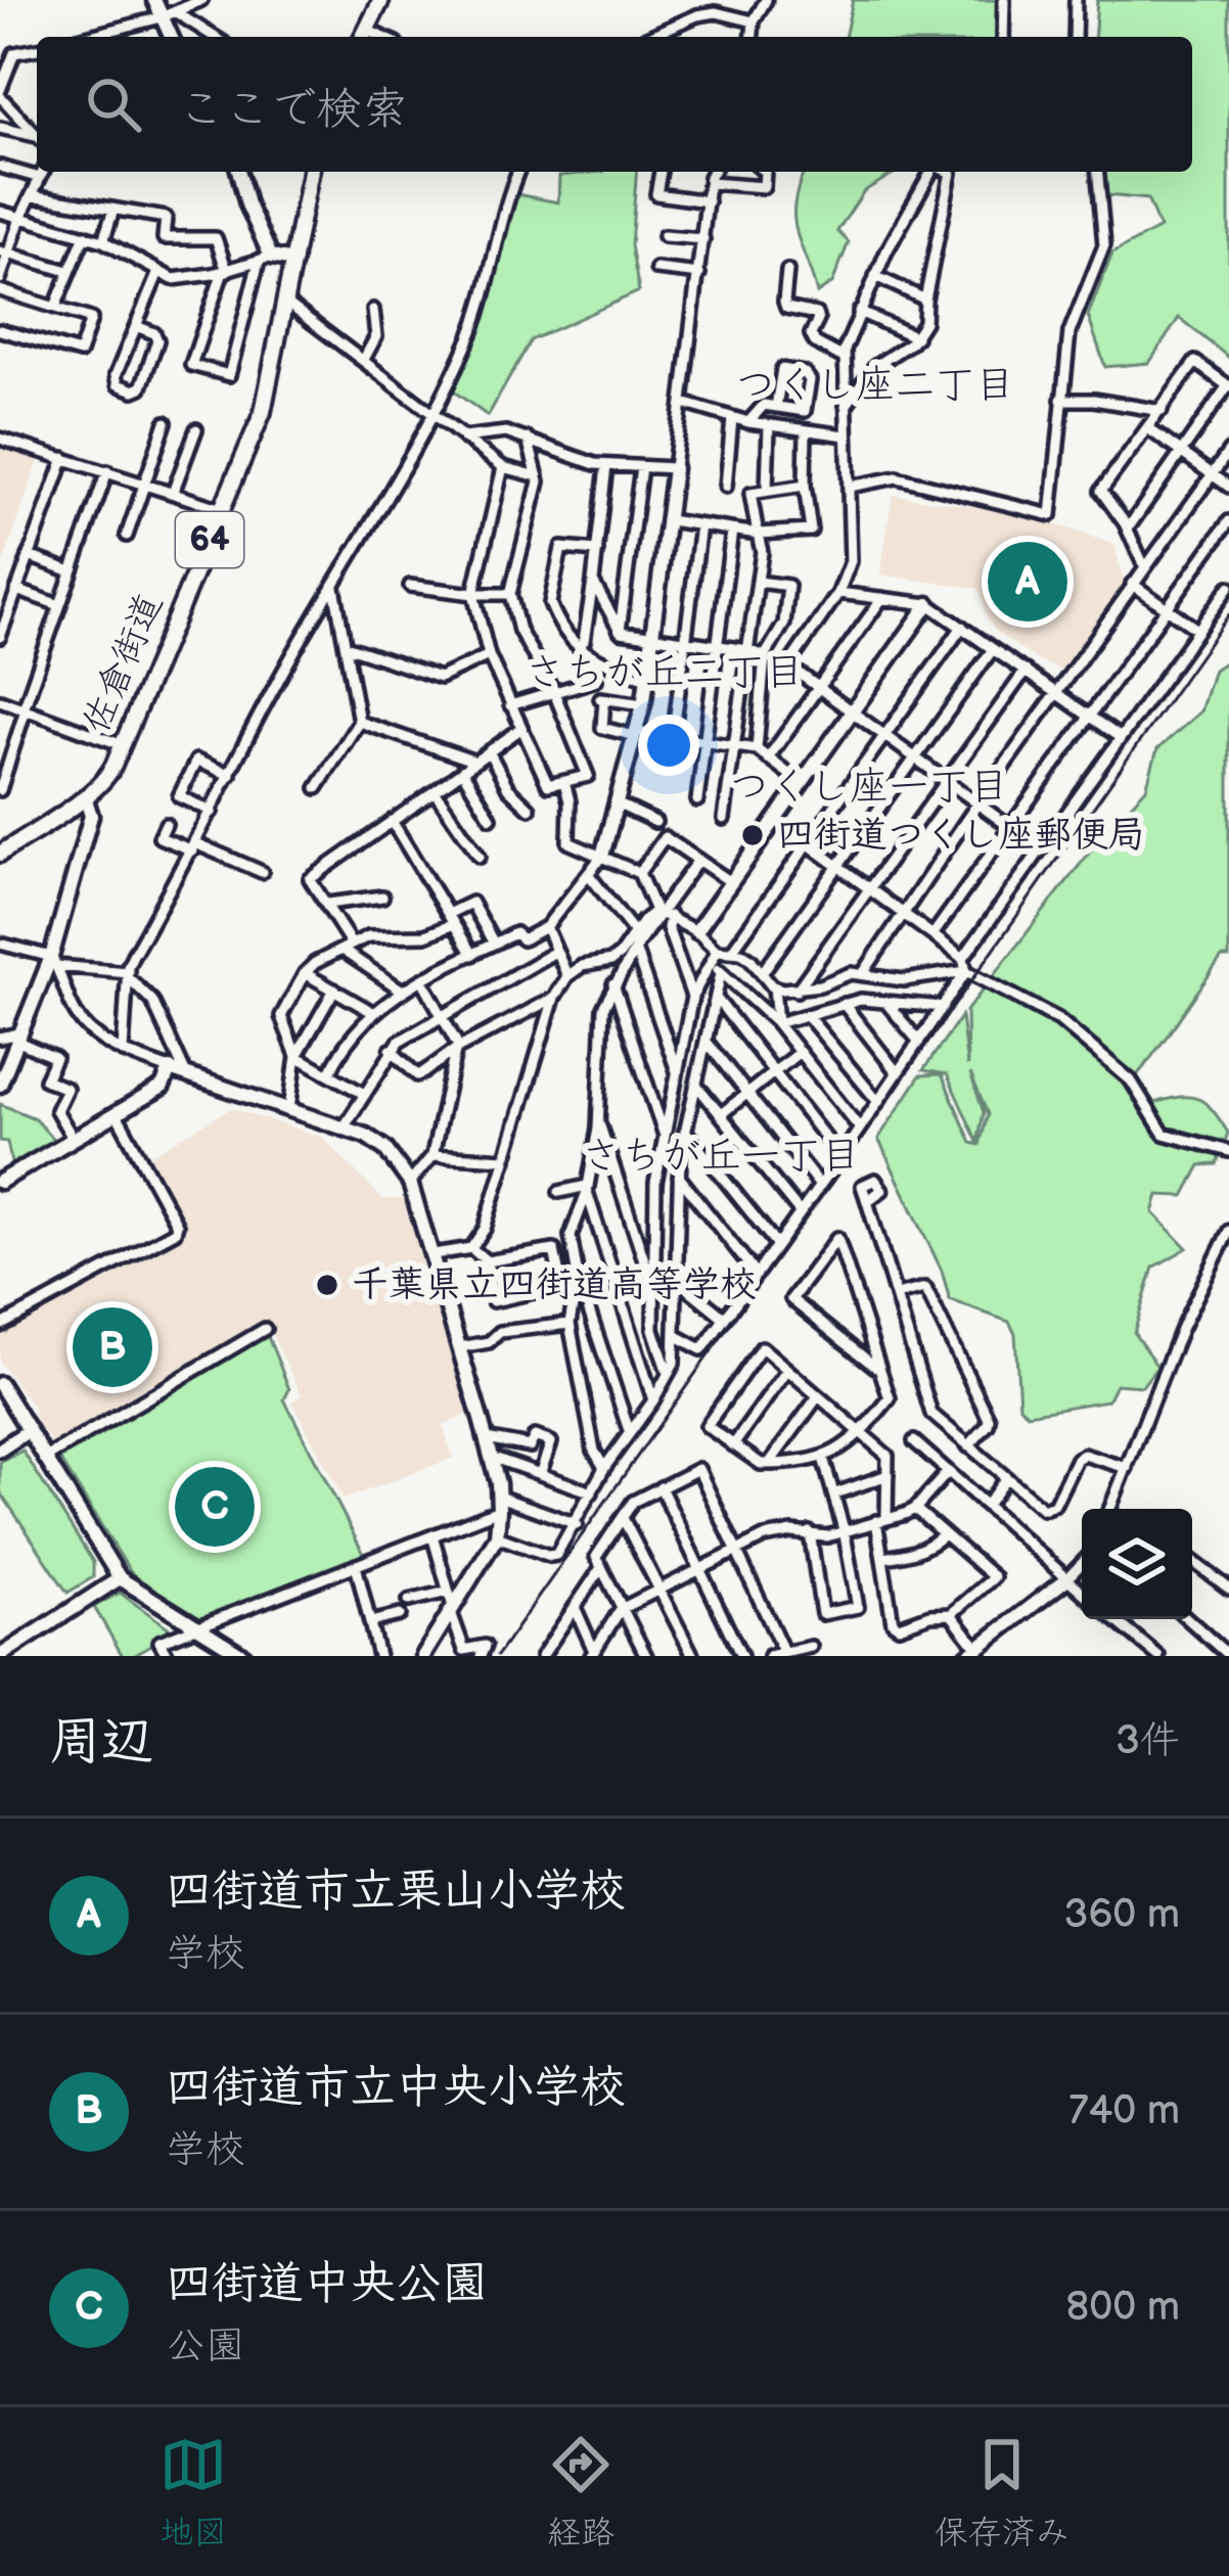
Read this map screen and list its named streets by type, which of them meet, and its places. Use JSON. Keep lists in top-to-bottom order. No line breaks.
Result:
{"streets":{"main road":["64","佐倉街道"]},"districts":["つくし座二丁目","さちが丘二丁目","つくし座一丁目","さちが丘一丁目"],"places":["四街道つくし座郵便局","千葉県立四街道高等学校"],"page":{"search":"ここで検索","pins":["A","B","C"],"heading":["周辺","3件"],"list":[{"mark":"A","name":"四街道市立栗山小学校","note":"学校","value":"360 m"},{"mark":"B","name":"四街道市立中央小学校","note":"学校","value":"740 m"},{"mark":"C","name":"四街道中央公園","note":"公園","value":"800 m"}],"nav":["地図","経路","保存済み"]}}
